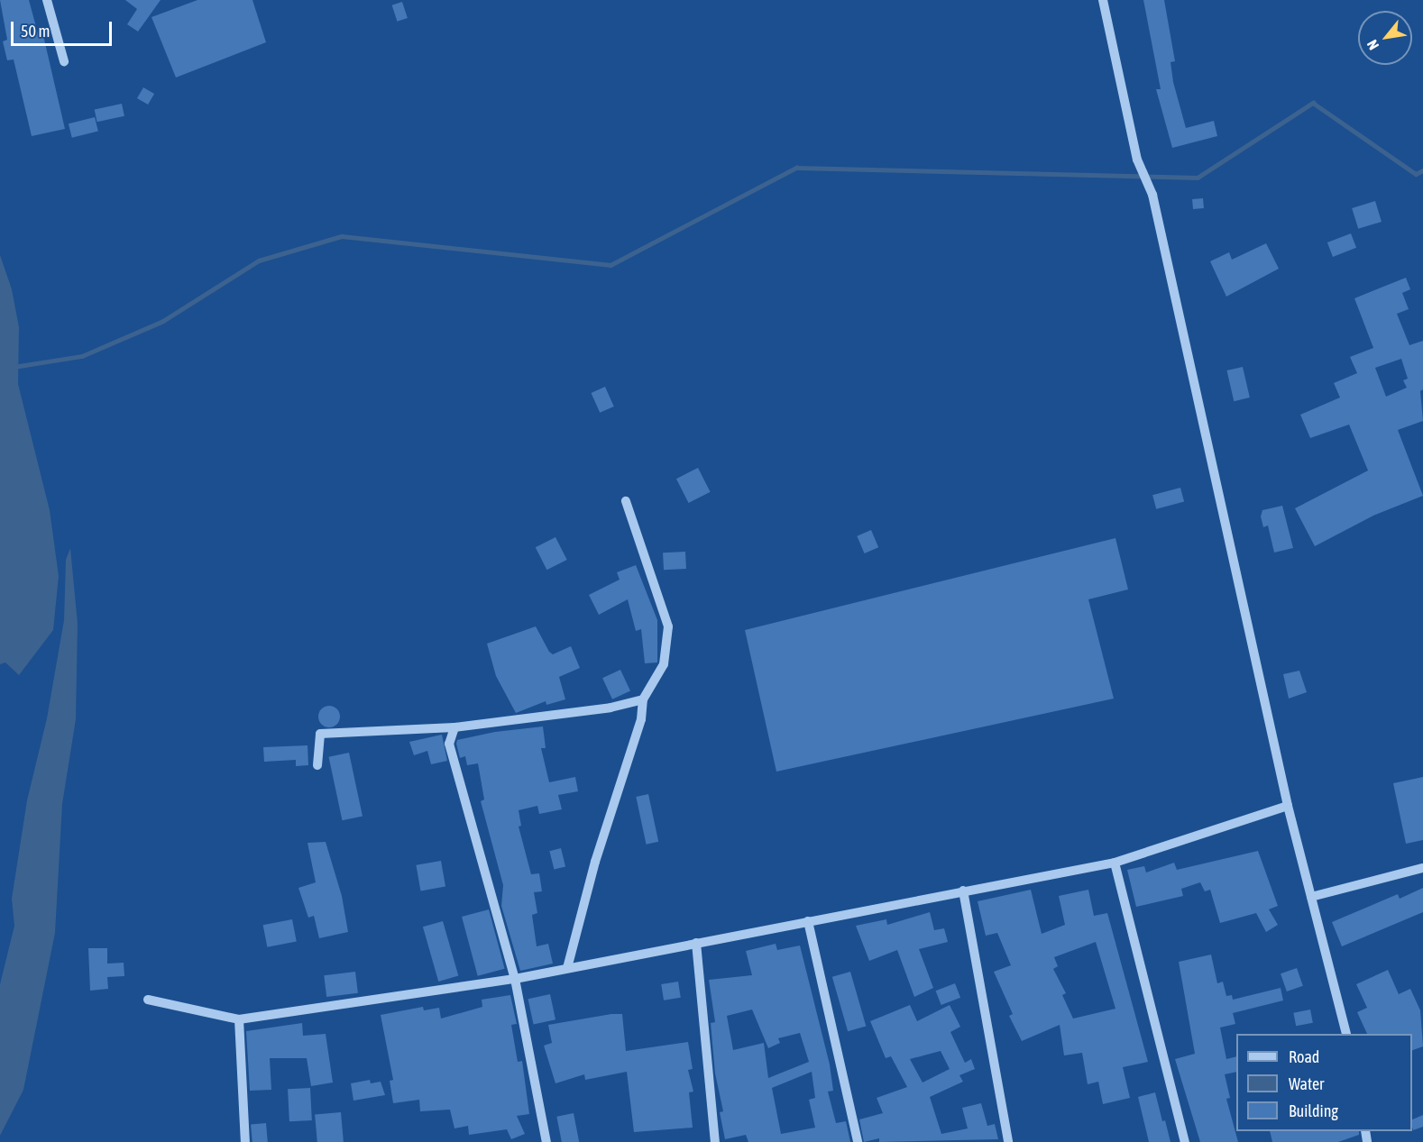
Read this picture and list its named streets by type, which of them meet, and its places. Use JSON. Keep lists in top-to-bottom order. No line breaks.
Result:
{"legend":["Road","Water","Building"],"scale_bar":"50 m","north":"bottom left"}
